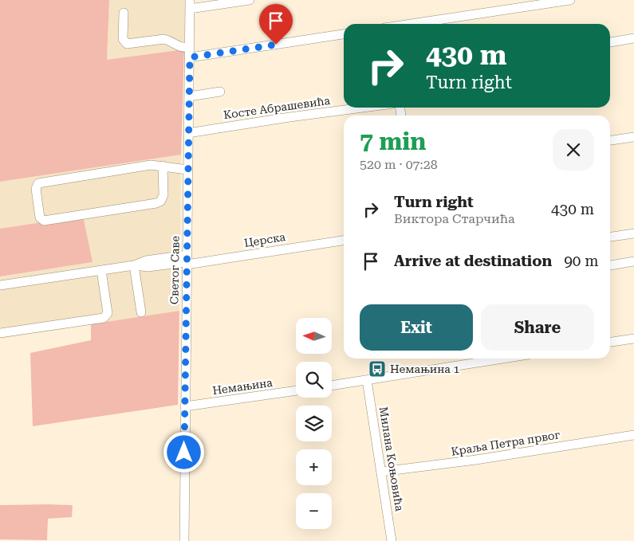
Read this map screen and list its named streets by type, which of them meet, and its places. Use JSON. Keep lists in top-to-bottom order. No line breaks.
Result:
{"streets":{"street":["Косте Абрашевића","Церска","Светог Саве","Немањина","Краља Петра првог","Милана Коњовића"]},"crossings":[["Косте Абрашевића","Светог Саве"],["Церска","Светог Саве"],["Светог Саве","Немањина"],["Краља Петра првог","Милана Коњовића"]],"places":{"bus stop":["Немањина 1"]},"north":"left","page":{"turn":["430 m","Turn right"],"heading":["7 min","520 m · 07:28"],"list":[{"name":"Turn right","note":"Виктора Старчића","value":"430 m"},{"name":"Arrive at destination","value":"90 m"}],"buttons":["Exit","Share"],"map_buttons":["+","−"]}}
